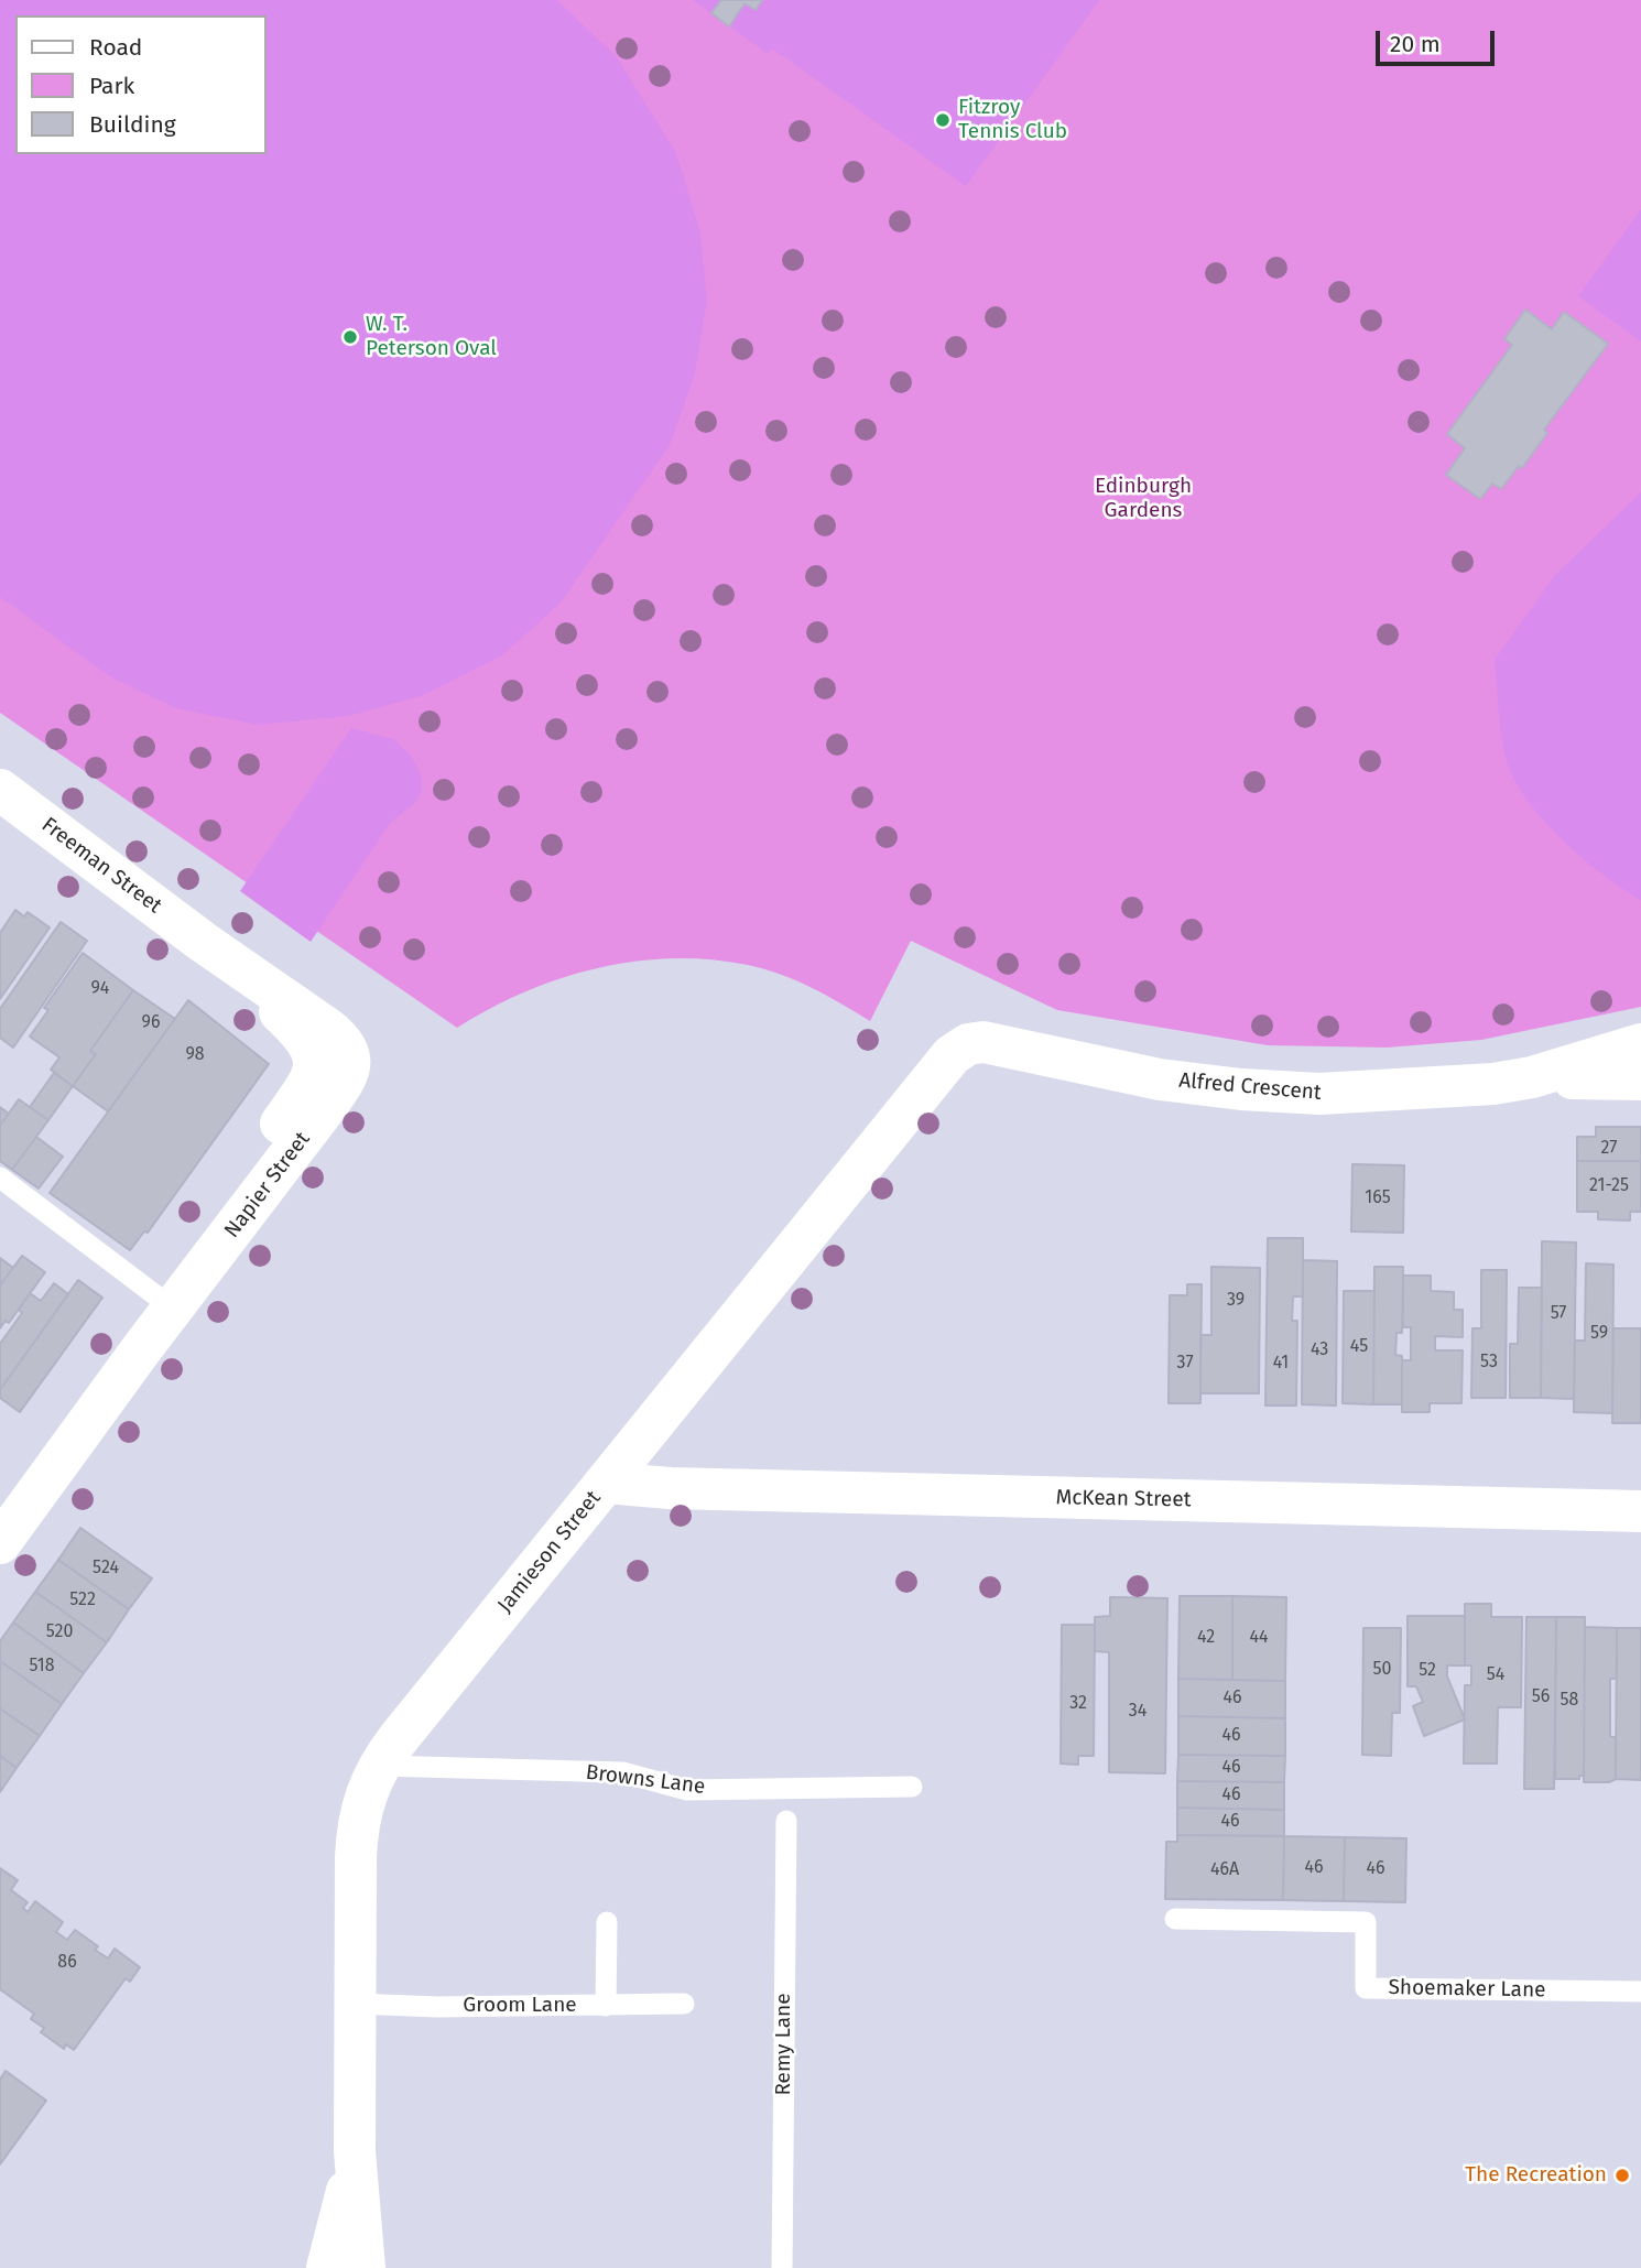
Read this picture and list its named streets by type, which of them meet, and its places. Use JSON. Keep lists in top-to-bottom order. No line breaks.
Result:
{"streets":{"street":["Freeman Street","Alfred Crescent","Napier Street","McKean Street","Jamieson Street"],"lane":["Browns Lane","Shoemaker Lane","Groom Lane","Remy Lane"]},"crossings":[["Freeman Street","Napier Street"],["Alfred Crescent","Jamieson Street"],["McKean Street","Jamieson Street"],["Jamieson Street","Browns Lane"],["Jamieson Street","Groom Lane"]],"parks":["Edinburgh Gardens"],"places":["Fitzroy Tennis Club","W. T. Peterson Oval","The Recreation"],"house_numbers":["94","96","98","27","21-25","165","39","57","59","45","43","53","37","41","524","522","520","42","44","518","50","52","54","56","46","58","32","34","46","46","46","46","46","46","46A","86"],"legend":["Road","Park","Building"],"scale_bar":"20 m"}
